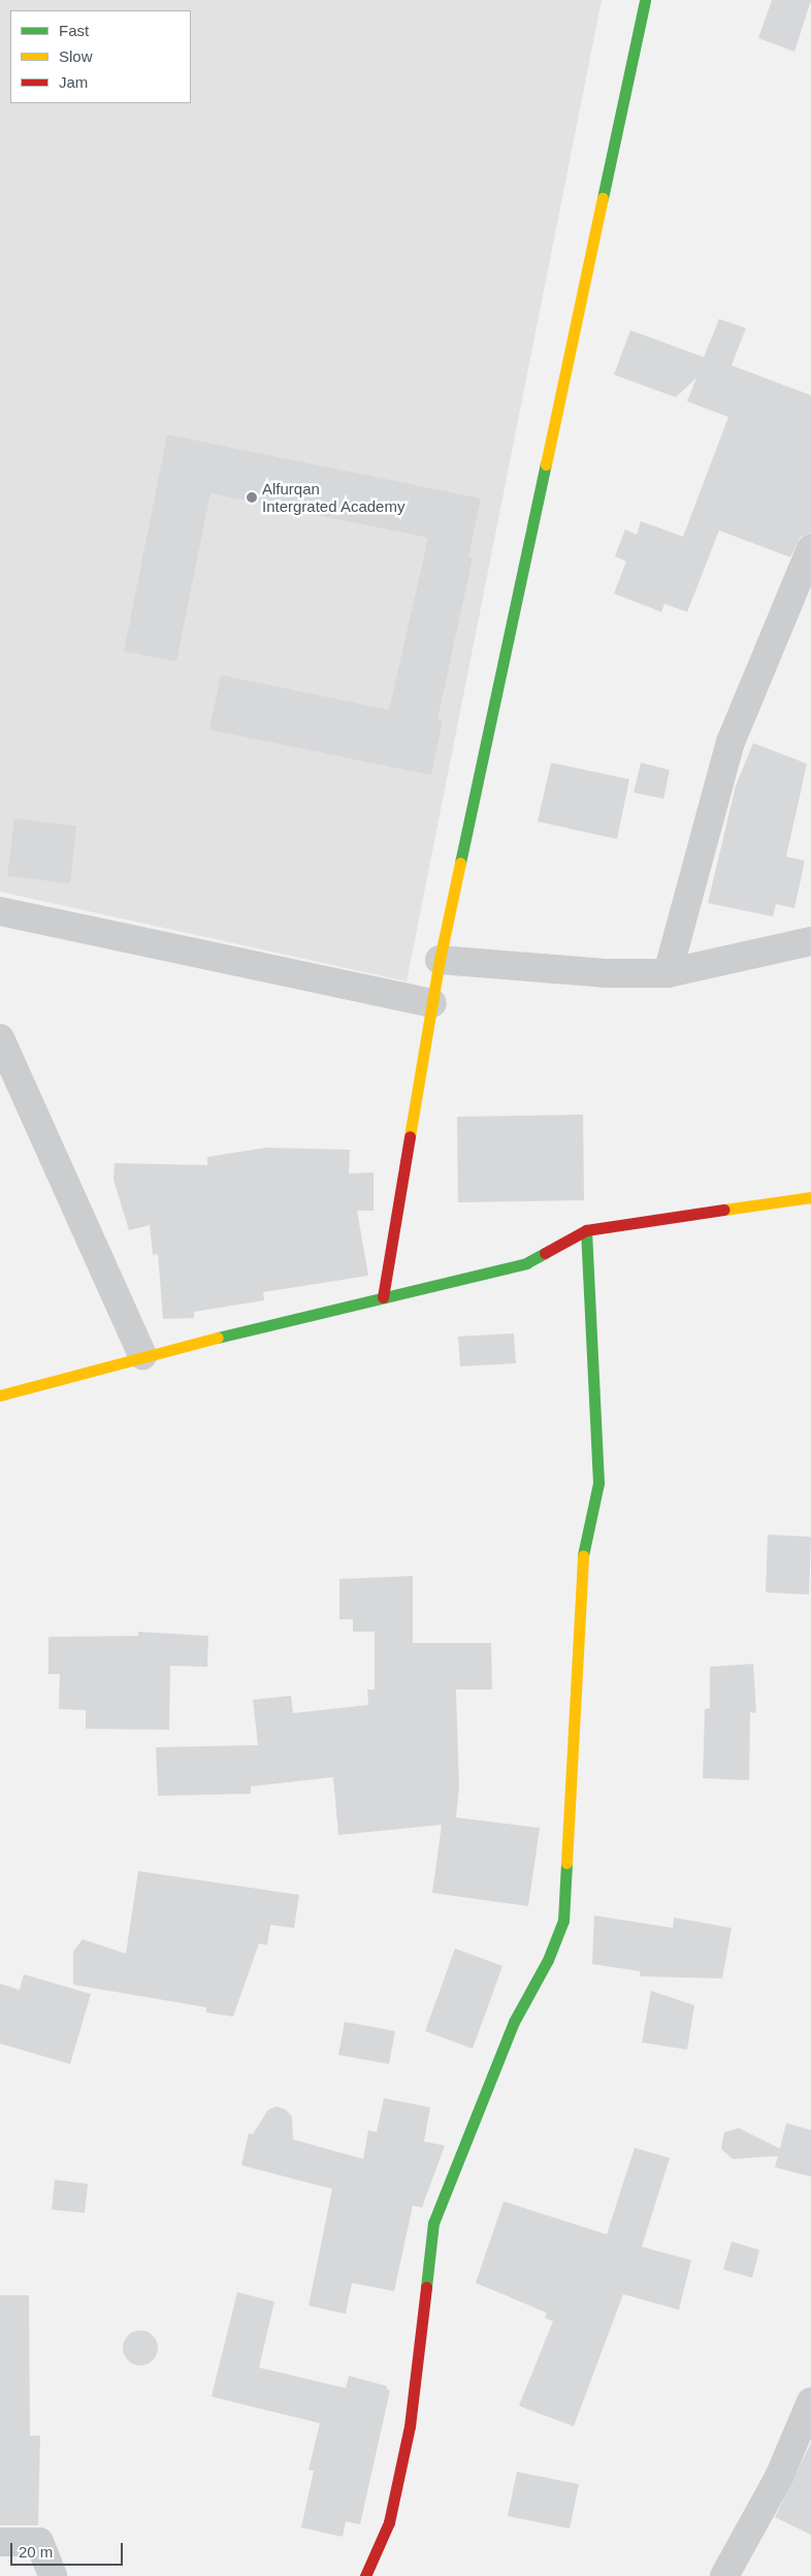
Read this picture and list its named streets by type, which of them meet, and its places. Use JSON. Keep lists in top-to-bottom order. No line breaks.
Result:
{"places":["Alfurqan Intergrated Academy"],"legend":["Fast","Slow","Jam"],"scale_bar":"20 m"}
